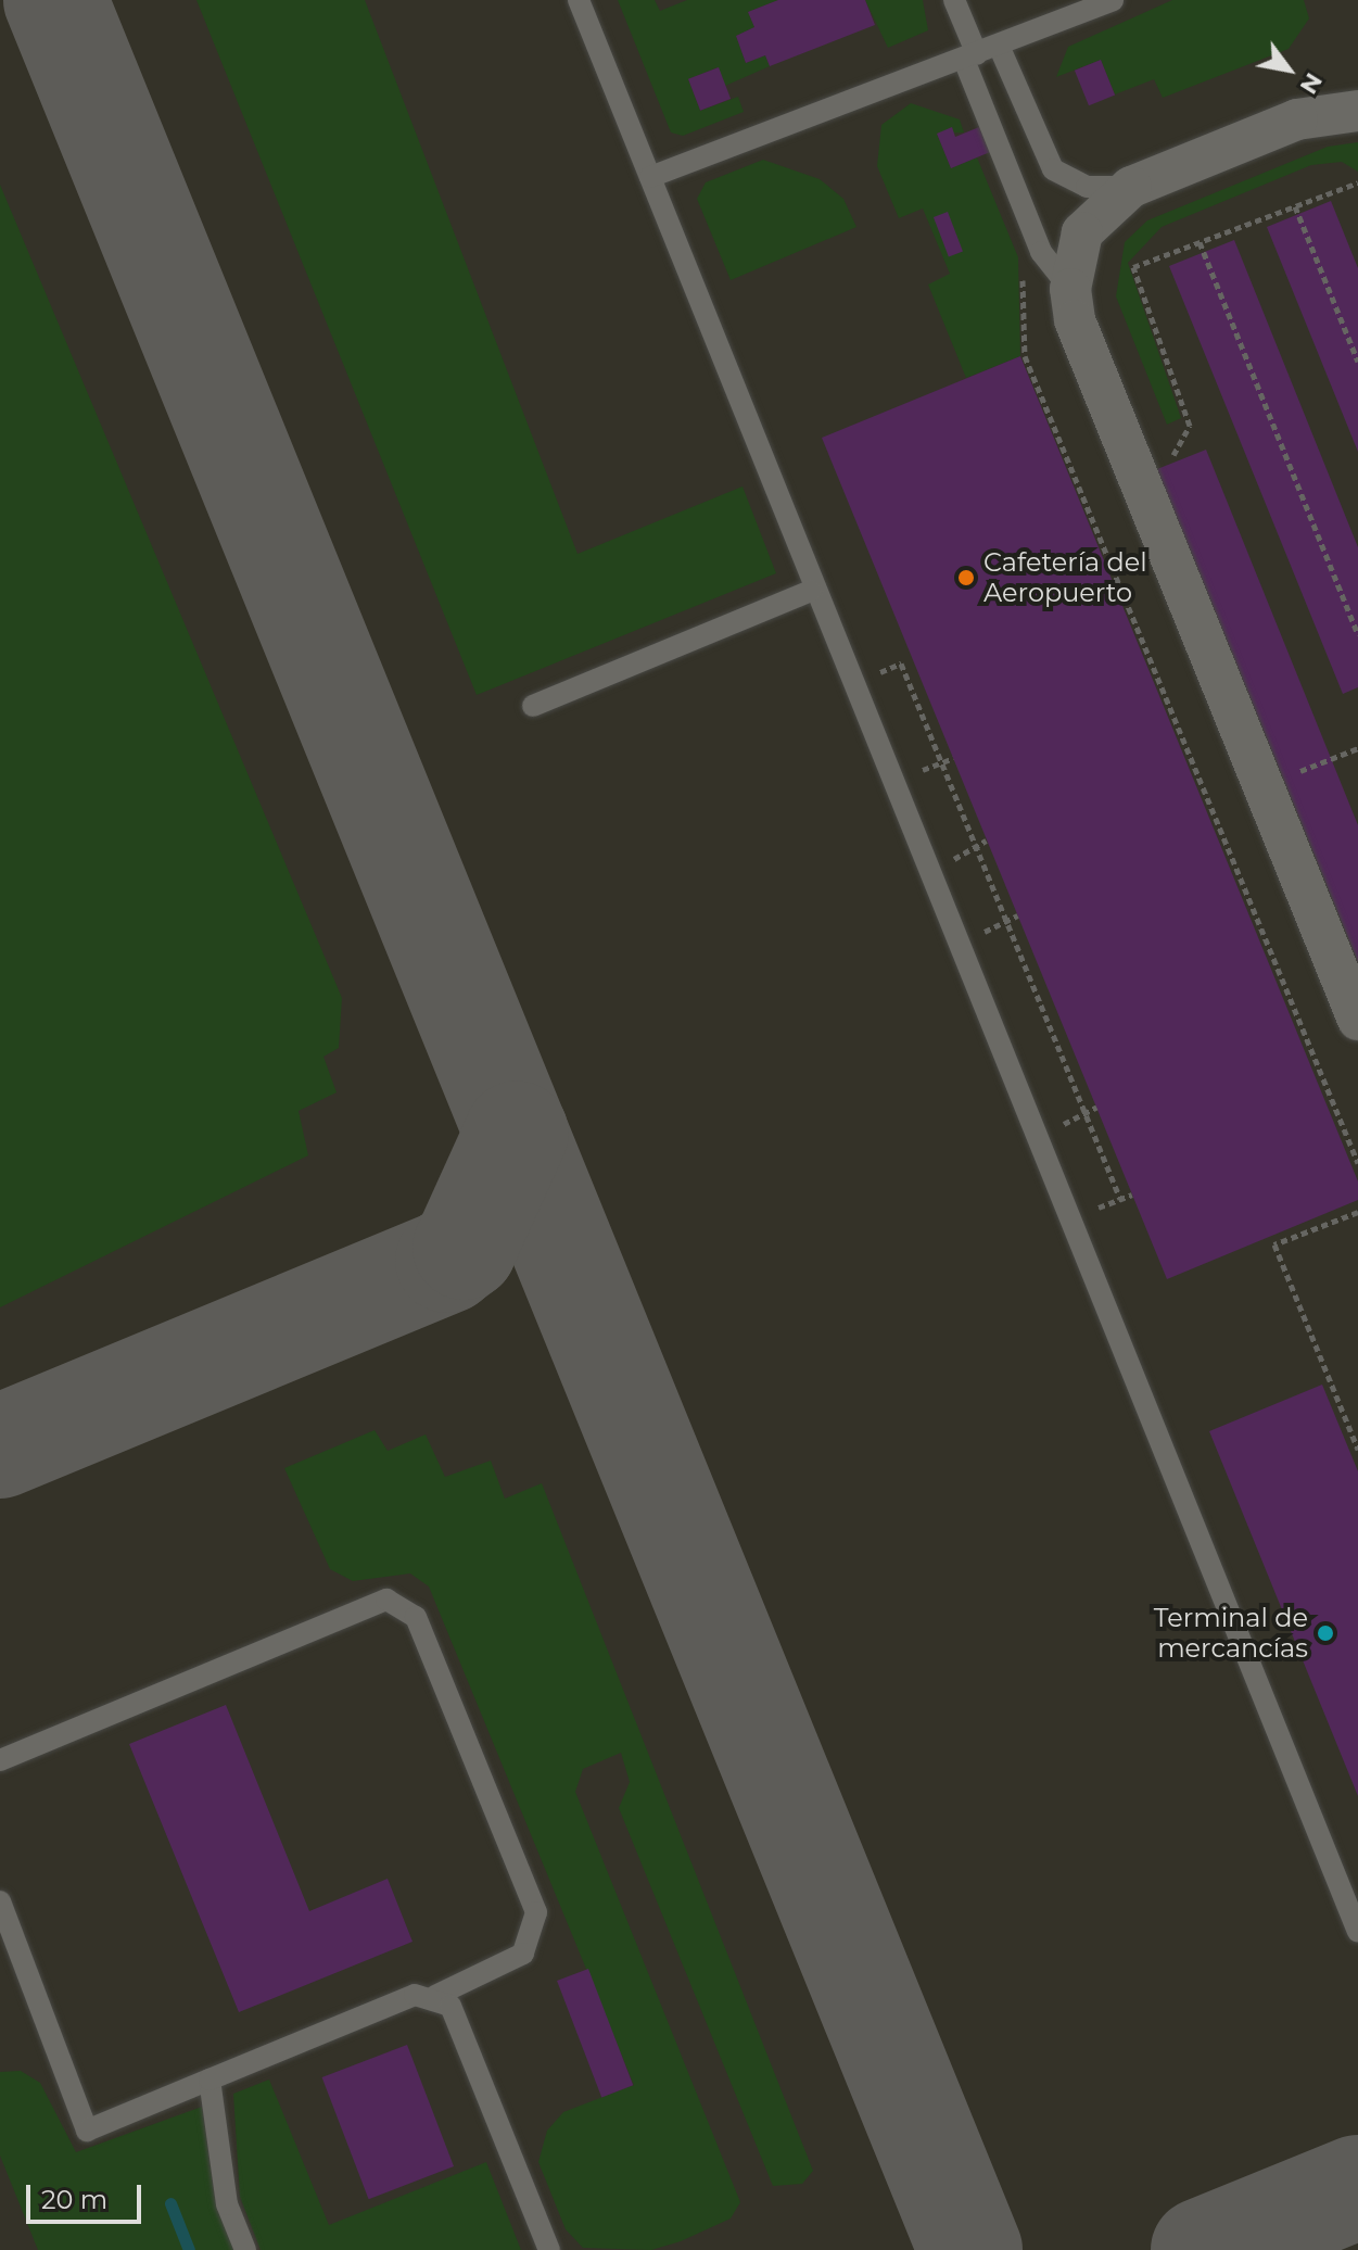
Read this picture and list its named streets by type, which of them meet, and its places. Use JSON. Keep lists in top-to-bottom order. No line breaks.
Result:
{"places":["Cafetería del Aeropuerto","Terminal de mercancías"],"scale_bar":"20 m","north":"bottom right"}
